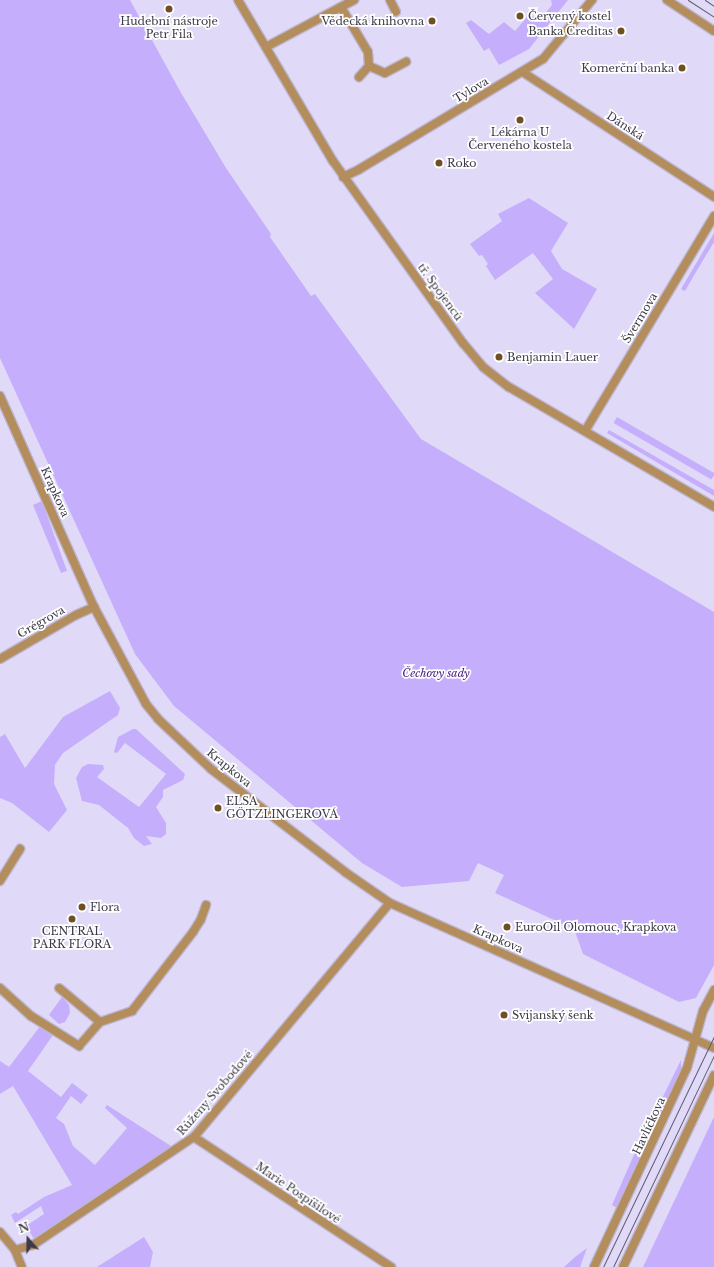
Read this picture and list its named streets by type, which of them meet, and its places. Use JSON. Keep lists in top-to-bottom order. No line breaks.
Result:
{"streets":{"street":["Tylova","Dánská","tř. Spojenců","Švermova","Krapkova","Grégrova","Růženy Svobodové","Havlíčkova","Marie Pospíšilové"]},"crossings":[["Tylova","Dánská"],["Tylova","tř. Spojenců"],["tř. Spojenců","Švermova"],["Krapkova","Grégrova"],["Krapkova","Růženy Svobodové"],["Krapkova","Havlíčkova"],["Růženy Svobodové","Marie Pospíšilové"]],"parks":["Čechovy sady"],"places":["Hudební nástroje Petr Fila","Červený kostel","Vědecká knihovna","Banka Creditas","Komerční banka","Lékárna U Červeného kostela","Roko","Benjamin Lauer","ELSA GÖTZLINGEROVÁ","Flora","CENTRAL PARK FLORA","EuroOil Olomouc, Krapkova","Svijanský šenk"],"north":"top"}
